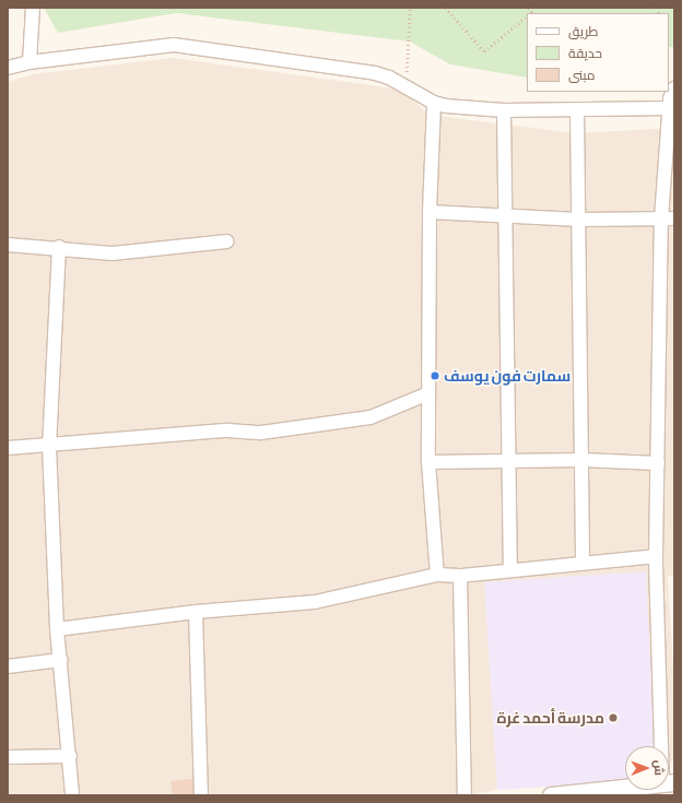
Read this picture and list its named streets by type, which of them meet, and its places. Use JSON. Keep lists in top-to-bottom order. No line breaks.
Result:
{"places":["سمارت فون يوسف","مدرسة أحمد غرة"],"legend":["طريق","حديقة","مبنى"],"north":"right"}
